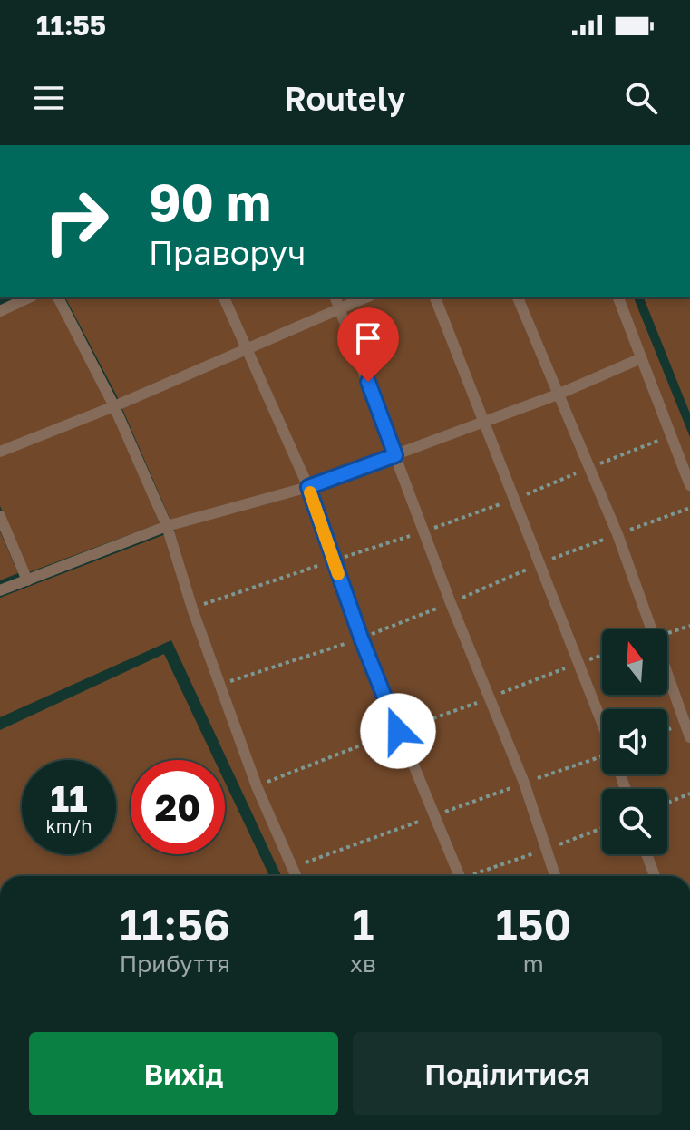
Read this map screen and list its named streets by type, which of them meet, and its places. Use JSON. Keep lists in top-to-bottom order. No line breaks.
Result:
{"north":"top","page":{"status":"11:55","header":"Routely","turn":["90 m","Праворуч"],"speed":"11 km/h","limit":"20","eta":["11:56","Прибуття","1","хв","150","m"],"buttons":["Вихід","Поділитися"]}}
